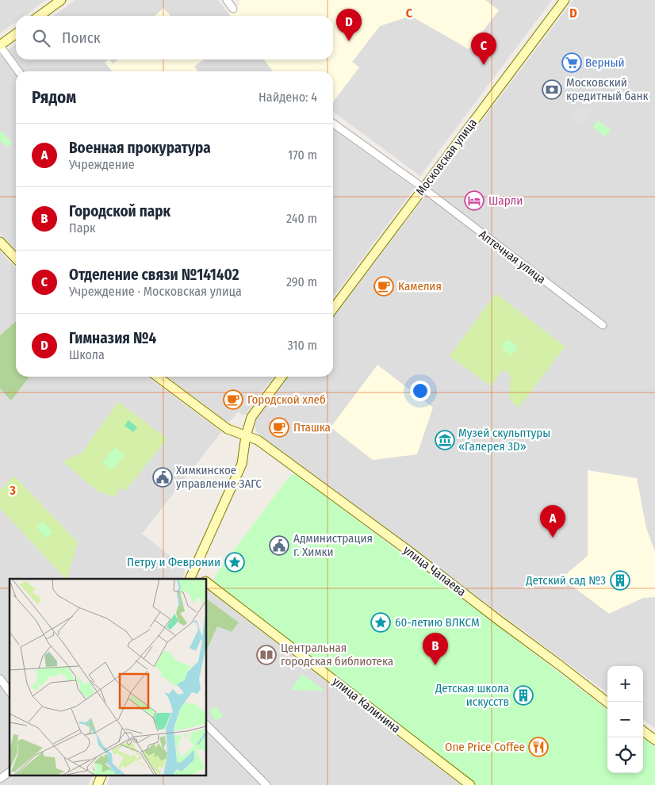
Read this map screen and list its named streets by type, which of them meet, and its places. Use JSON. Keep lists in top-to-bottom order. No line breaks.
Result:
{"streets":{"street":["Московская улица","Аптечная улица","улица Чапаева","улица Калинина"]},"crossings":[["Московская улица","Аптечная улица"]],"places":{"supermarket":["Верный"],"bank":["Московский кредитный банк"],"hotel":["Шарли"],"cafe":["Камелия","Городской хлеб","Пташка"],"museum":["Музей скульптуры «Галерея 3D»"],"public building":["Химкинское управление ЗАГС","Администрация г. Химки"],"place":["Петру и Февронии","60-летию ВЛКСМ"],"building":["Детский сад №3","Детская школа искусств"],"library":["Центральная городская библиотека"],"restaurant":["One Price Coffee"]},"page":{"pins":["D","C","A","B"],"search":"Поиск","heading":["Рядом","Найдено: 4"],"list":[{"mark":"A","name":"Военная прокуратура","note":"Учреждение","value":"170 m"},{"mark":"B","name":"Городской парк","note":"Парк","value":"240 m"},{"mark":"C","name":"Отделение связи №141402","note":"Учреждение · Московская улица","value":"290 m"},{"mark":"D","name":"Гимназия №4","note":"Школа","value":"310 m"}],"map_buttons":["+","−"]},"grid":{"columns":["C","D"],"rows":["3"]}}
